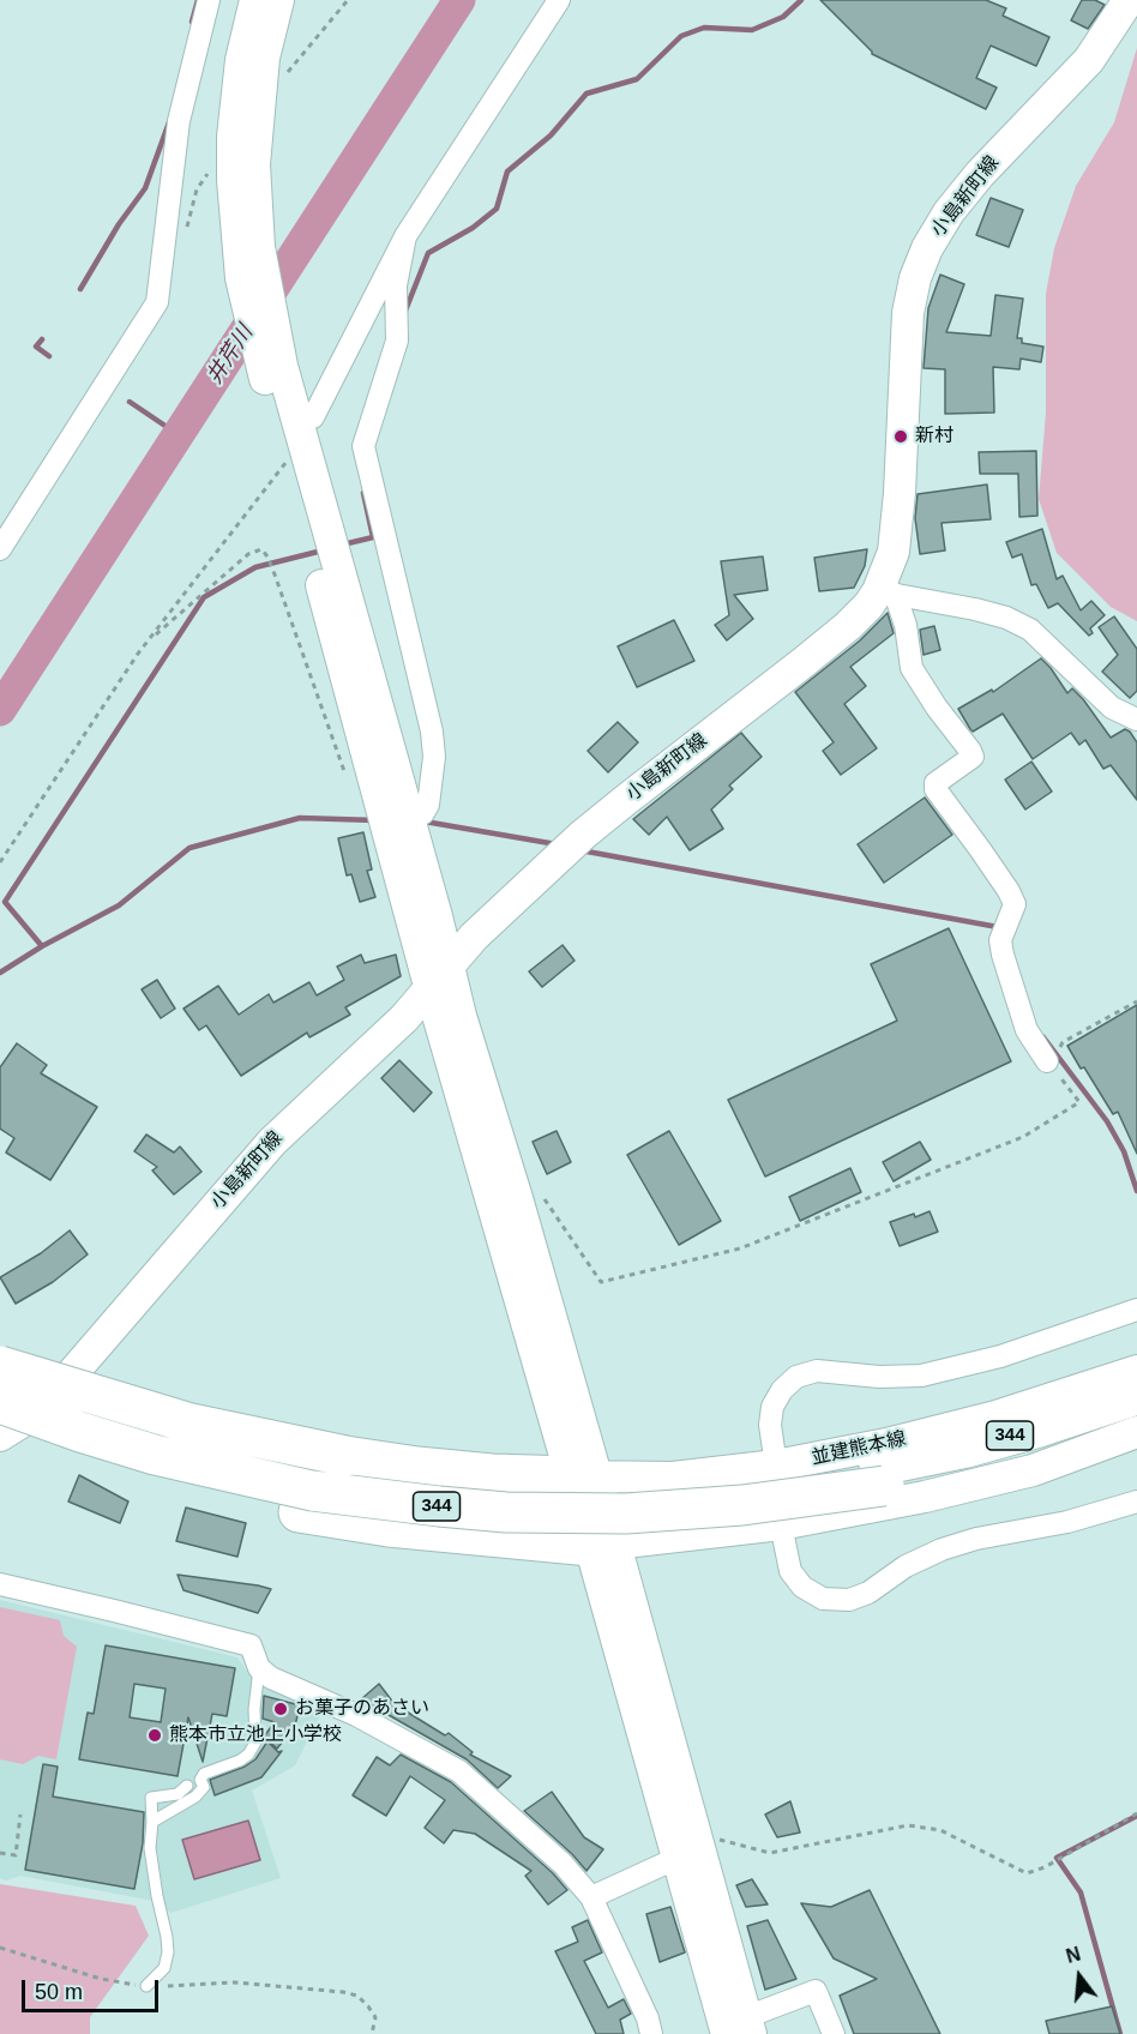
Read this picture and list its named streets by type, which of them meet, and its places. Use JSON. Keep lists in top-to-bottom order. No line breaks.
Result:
{"streets":{"highway":["344"],"main road":["小島新町線","並建熊本線"]},"water":["井芹川"],"places":["新村","お菓子のあさい","熊本市立池上小学校"],"scale_bar":"50 m","north":"top"}
